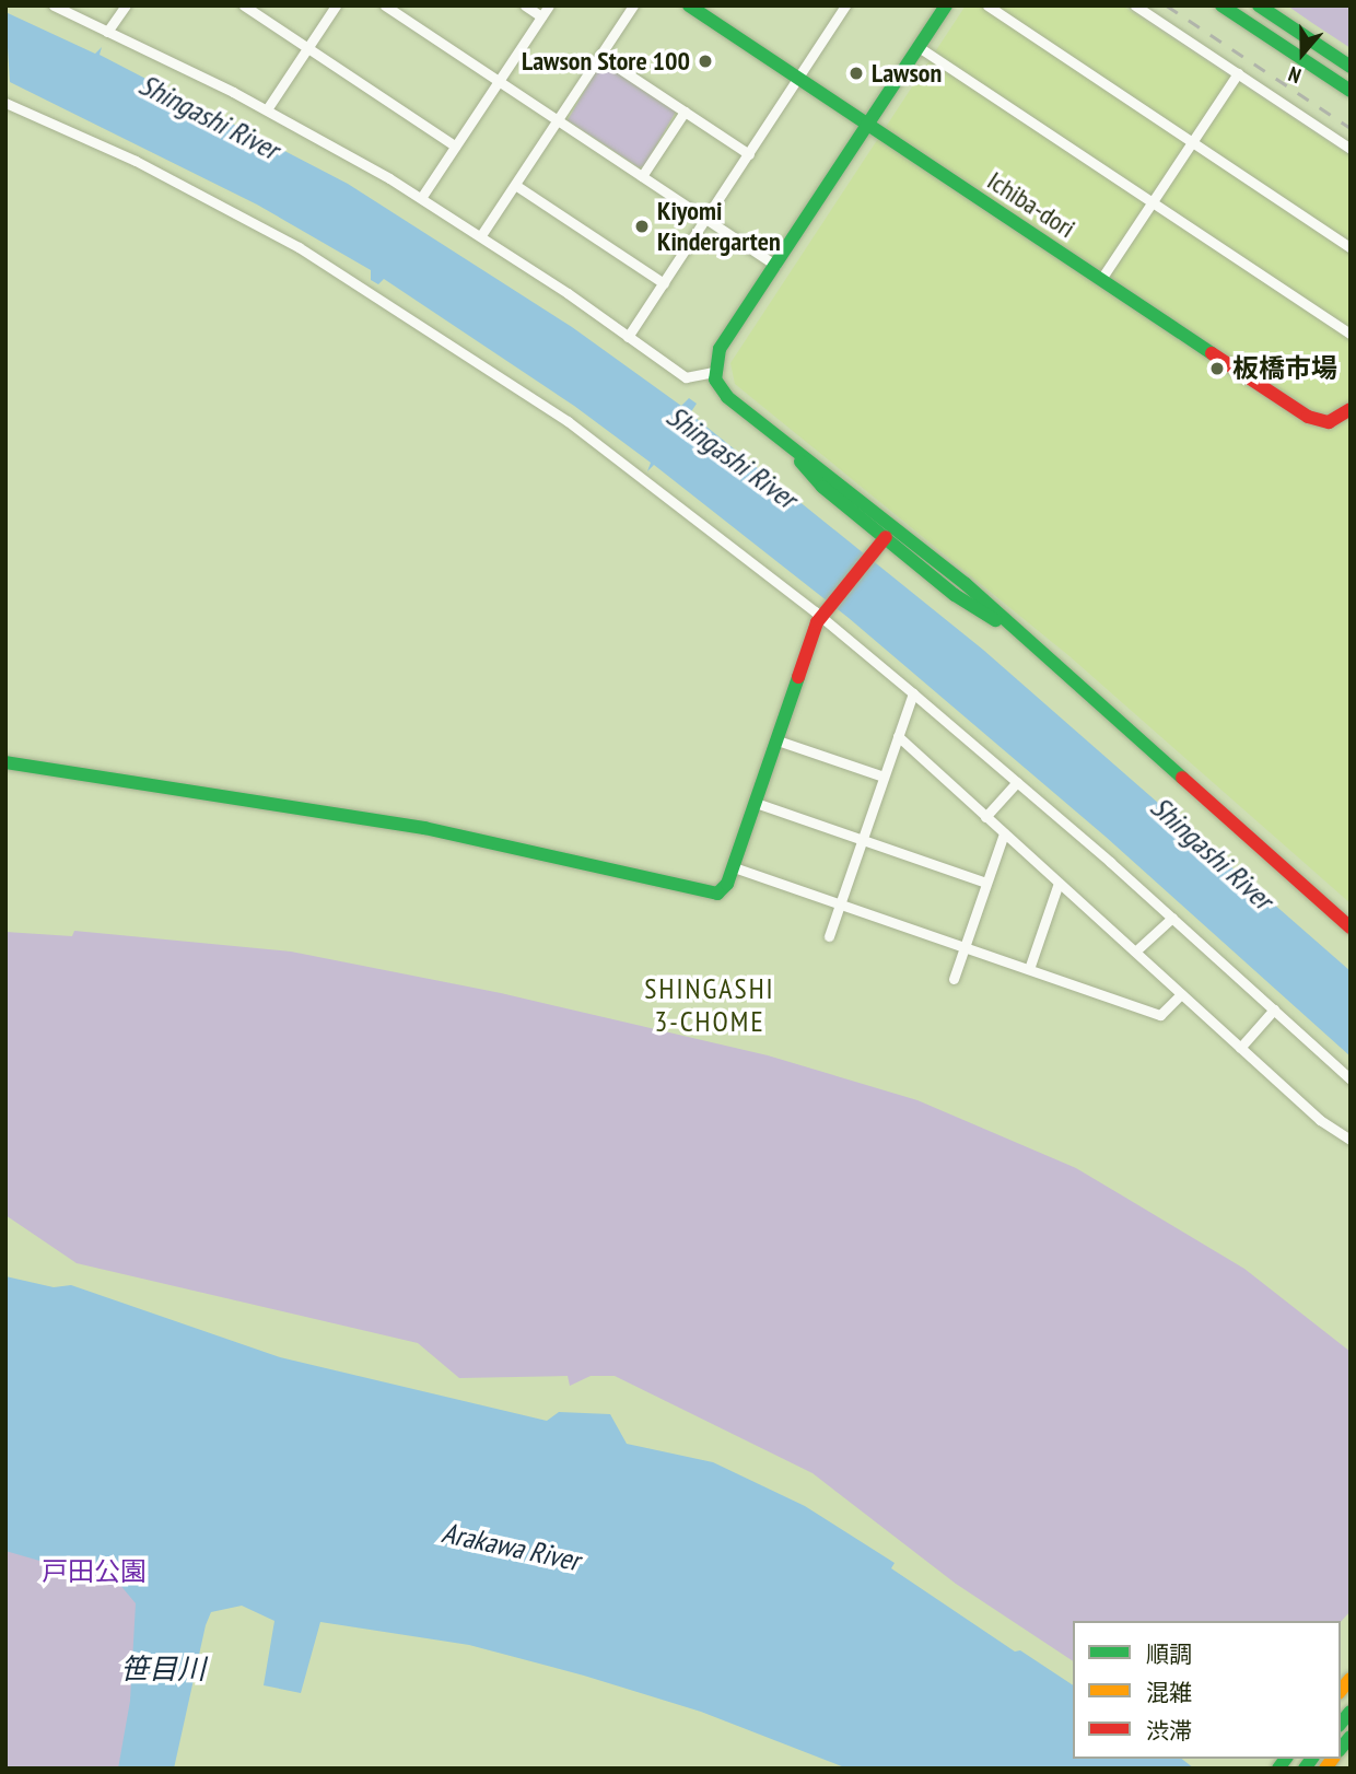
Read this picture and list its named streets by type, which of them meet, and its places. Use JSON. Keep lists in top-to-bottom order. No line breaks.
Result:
{"streets":{"main road":["Ichiba-dori"]},"districts":["SHINGASHI 3-CHOME"],"water":["Shingashi River","Arakawa River","笹目川"],"parks":["戸田公園"],"places":["Lawson Store 100","Lawson","Kiyomi Kindergarten","板橋市場"],"legend":["順調","混雑","渋滞"],"north":"bottom"}
